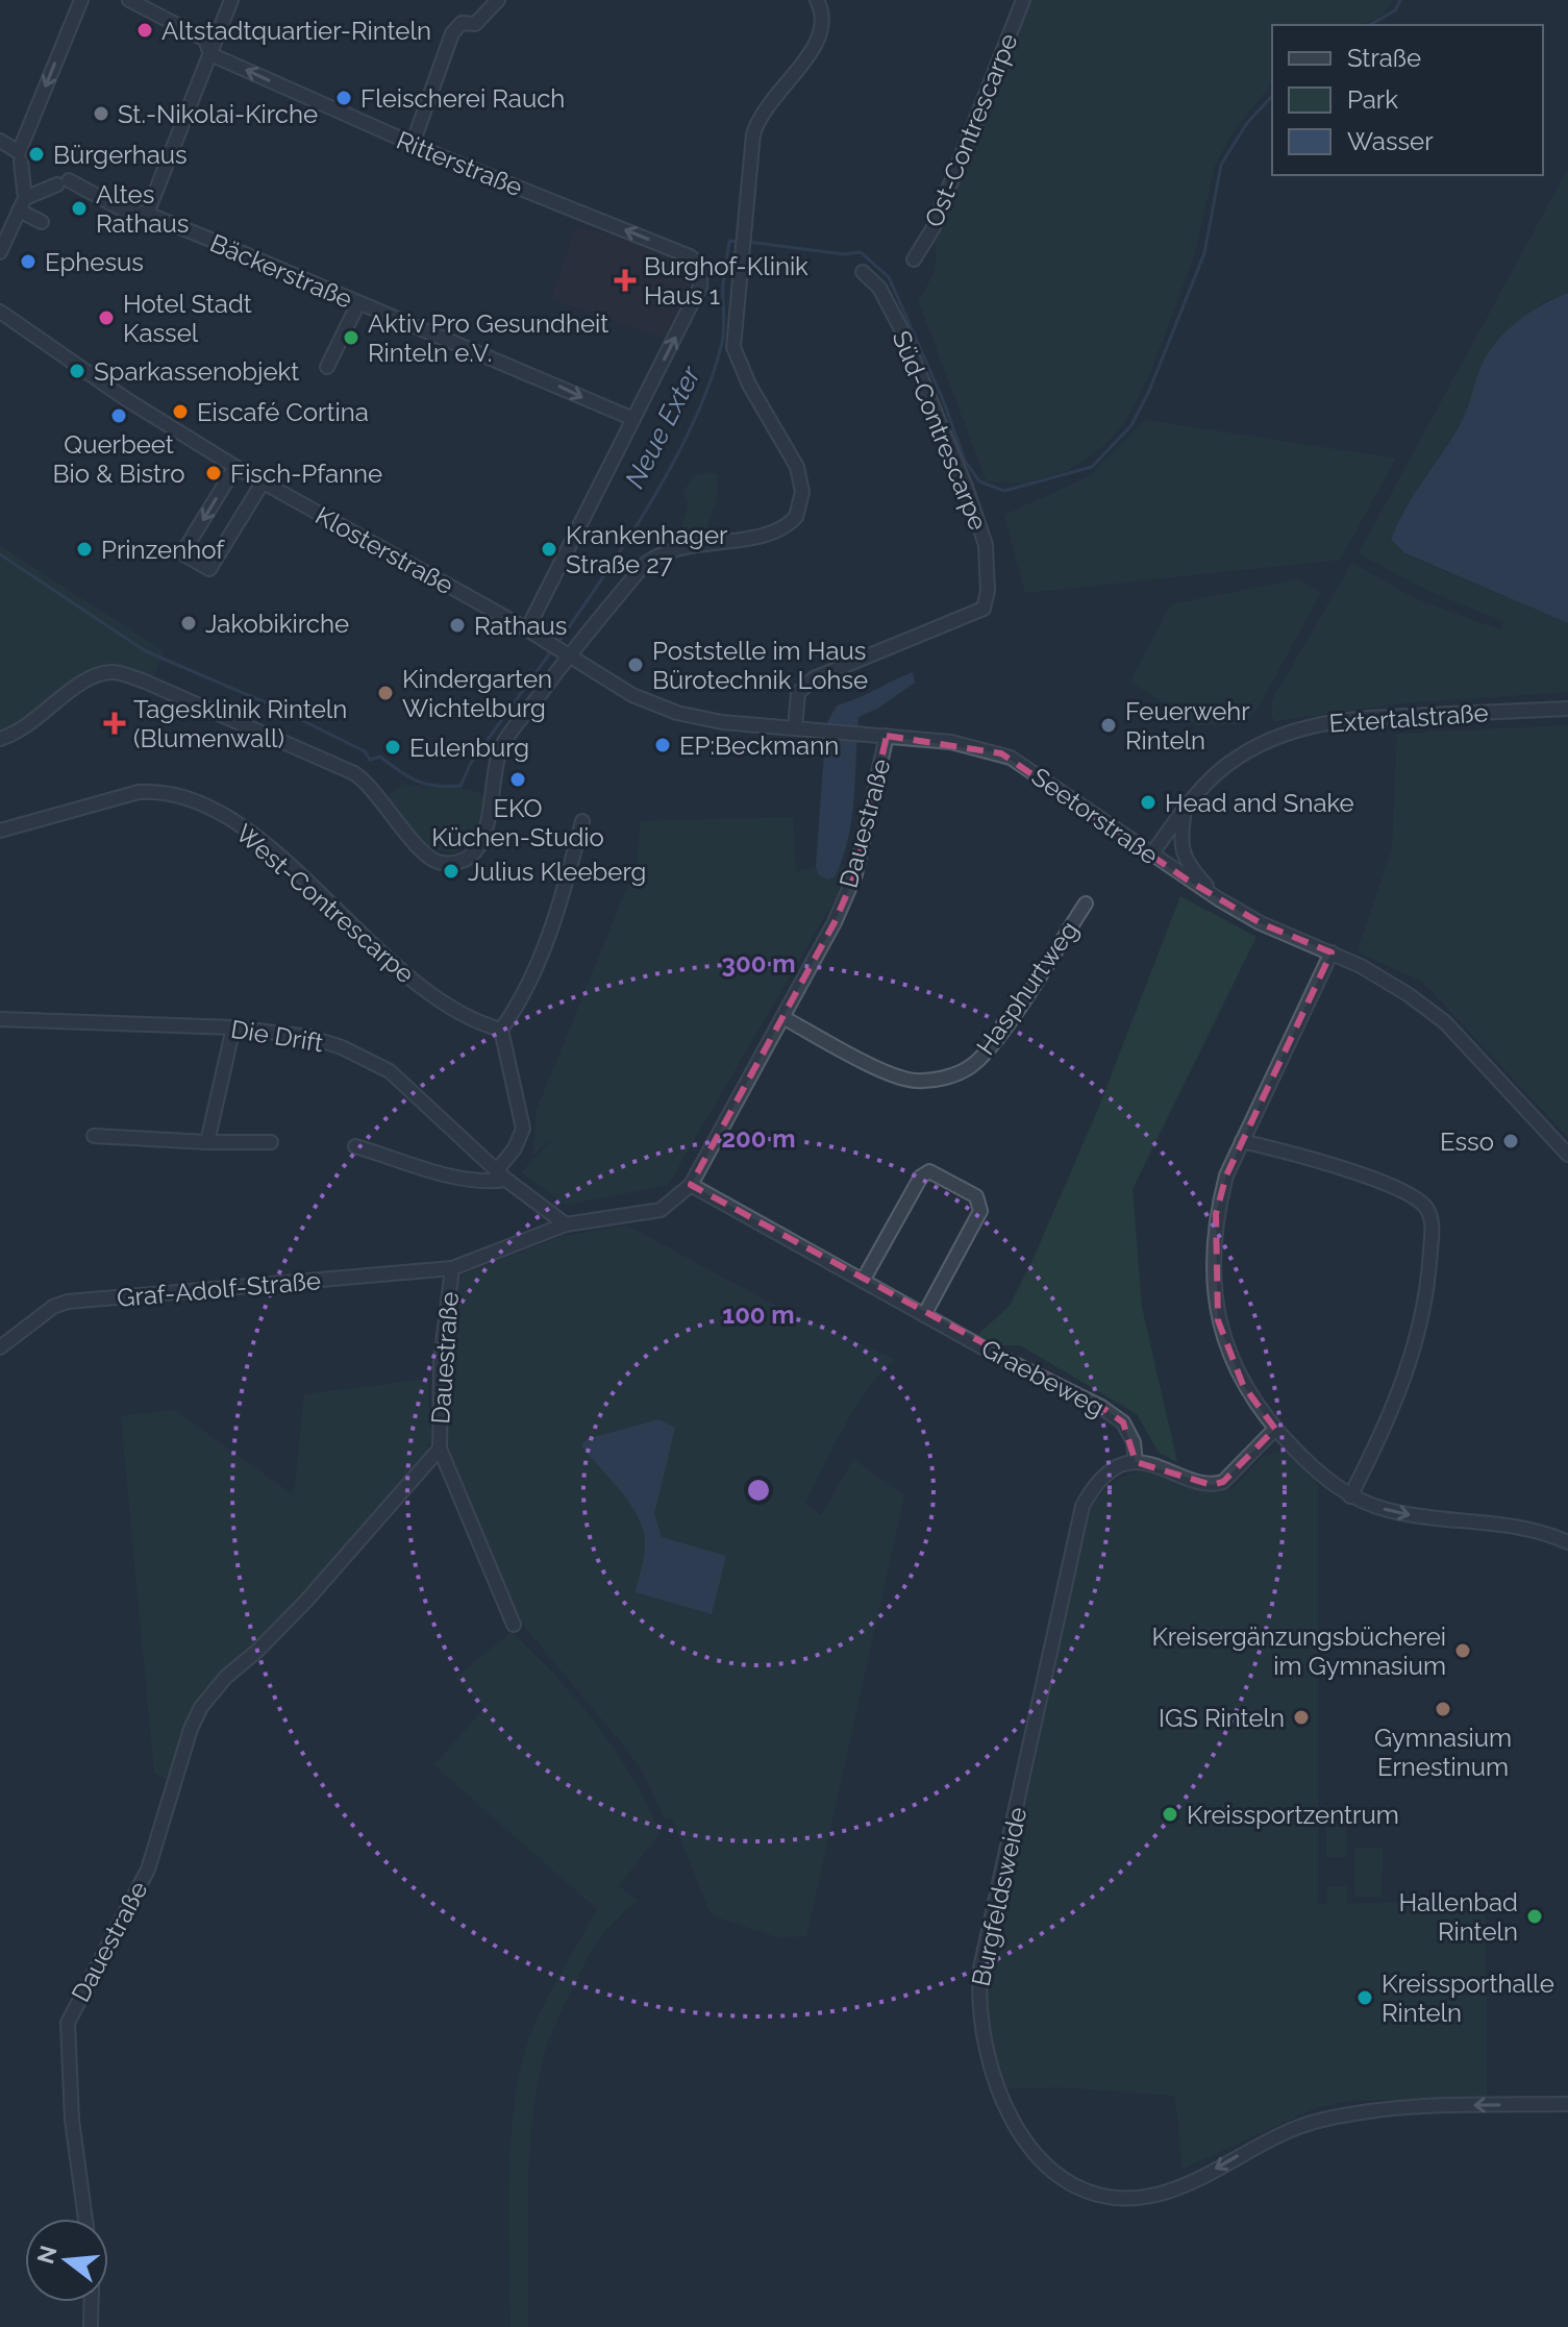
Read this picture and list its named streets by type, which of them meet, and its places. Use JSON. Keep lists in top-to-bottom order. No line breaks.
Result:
{"streets":{"street":["Ost-Contrescarpe","Ritterstraße","Bäckerstraße","Süd-Contrescarpe","Klosterstraße","Extertalstraße","Seetorstraße","Dauestraße","West-Contrescarpe","Hasphurtweg","Die Drift","Graf-Adolf-Straße","Graebeweg","Burgfeldsweide"]},"crossings":[["Ritterstraße","Bäckerstraße"],["Süd-Contrescarpe","Seetorstraße"],["Klosterstraße","Seetorstraße"],["Extertalstraße","Seetorstraße"],["Seetorstraße","Dauestraße"],["Dauestraße","Hasphurtweg"],["Dauestraße","Die Drift"],["Dauestraße","Graf-Adolf-Straße"],["Dauestraße","Graebeweg"],["Graebeweg","Burgfeldsweide"]],"one_way":["Bäckerstraße"],"water":["Neue Exter"],"places":{"other":["Altstadtquartier-Rinteln","Fleischerei Rauch","St.-Nikolai-Kirche","Bürgerhaus","Altes Rathaus","Ephesus","Hotel Stadt Kassel","Aktiv Pro Gesundheit Rinteln e.V.","Sparkassenobjekt","Eiscafé Cortina","Querbeet Bio & Bistro","Fisch-Pfanne","Prinzenhof","Krankenhager Straße 27","Jakobikirche","Rathaus","Poststelle im Haus Bürotechnik Lohse","Kindergarten Wichtelburg","Feuerwehr Rinteln","EP:Beckmann","Eulenburg","EKO Küchen-Studio","Head and Snake","Julius Kleeberg","Esso","Kreisergänzungsbücherei im Gymnasium","Gymnasium Ernestinum","IGS Rinteln","Kreissportzentrum","Hallenbad Rinteln","Kreissporthalle Rinteln"],"health":["Burghof-Klinik Haus 1","Tagesklinik Rinteln (Blumenwall)"]},"legend":["Straße","Park","Wasser"],"north":"left","rings":["300 m","200 m","100 m"]}
